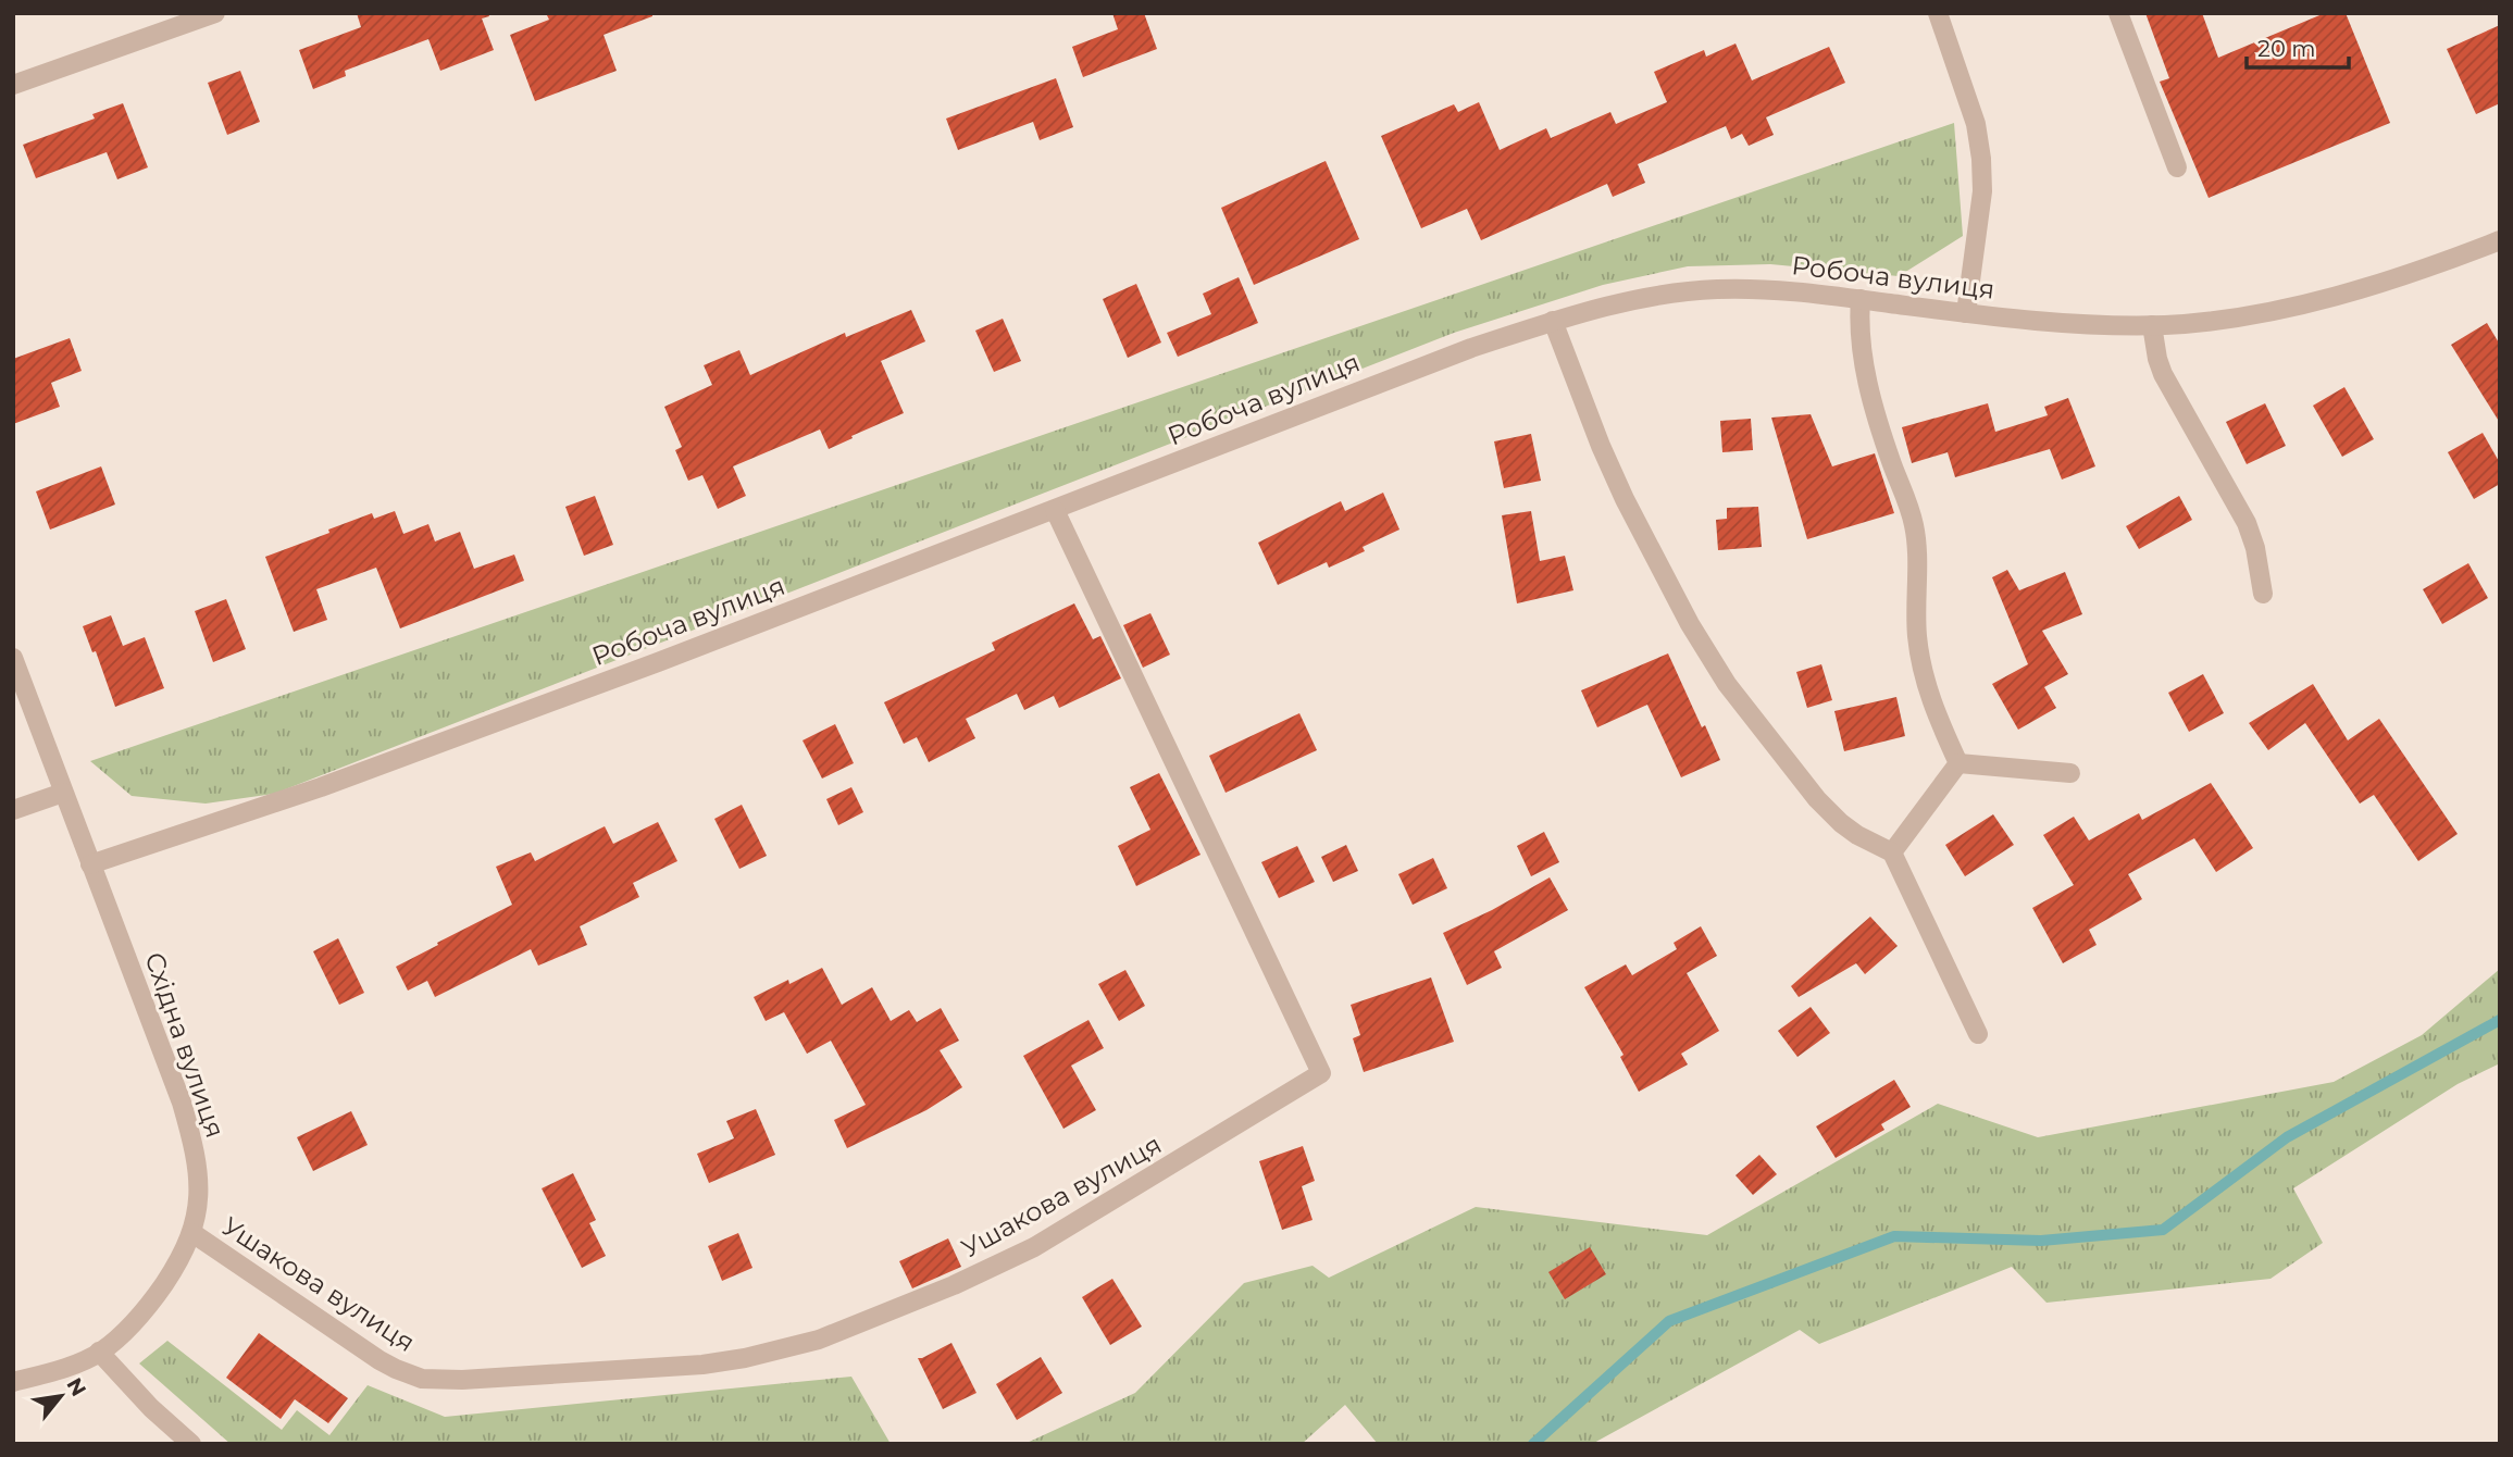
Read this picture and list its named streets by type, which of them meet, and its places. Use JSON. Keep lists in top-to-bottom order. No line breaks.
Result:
{"streets":{"street":["Робоча вулиця","Східна вулиця","Ушакова вулиця"]},"crossings":[["Робоча вулиця","Східна вулиця"],["Робоча вулиця","Ушакова вулиця"],["Східна вулиця","Ушакова вулиця"]],"scale_bar":"20 m","north":"top right"}
